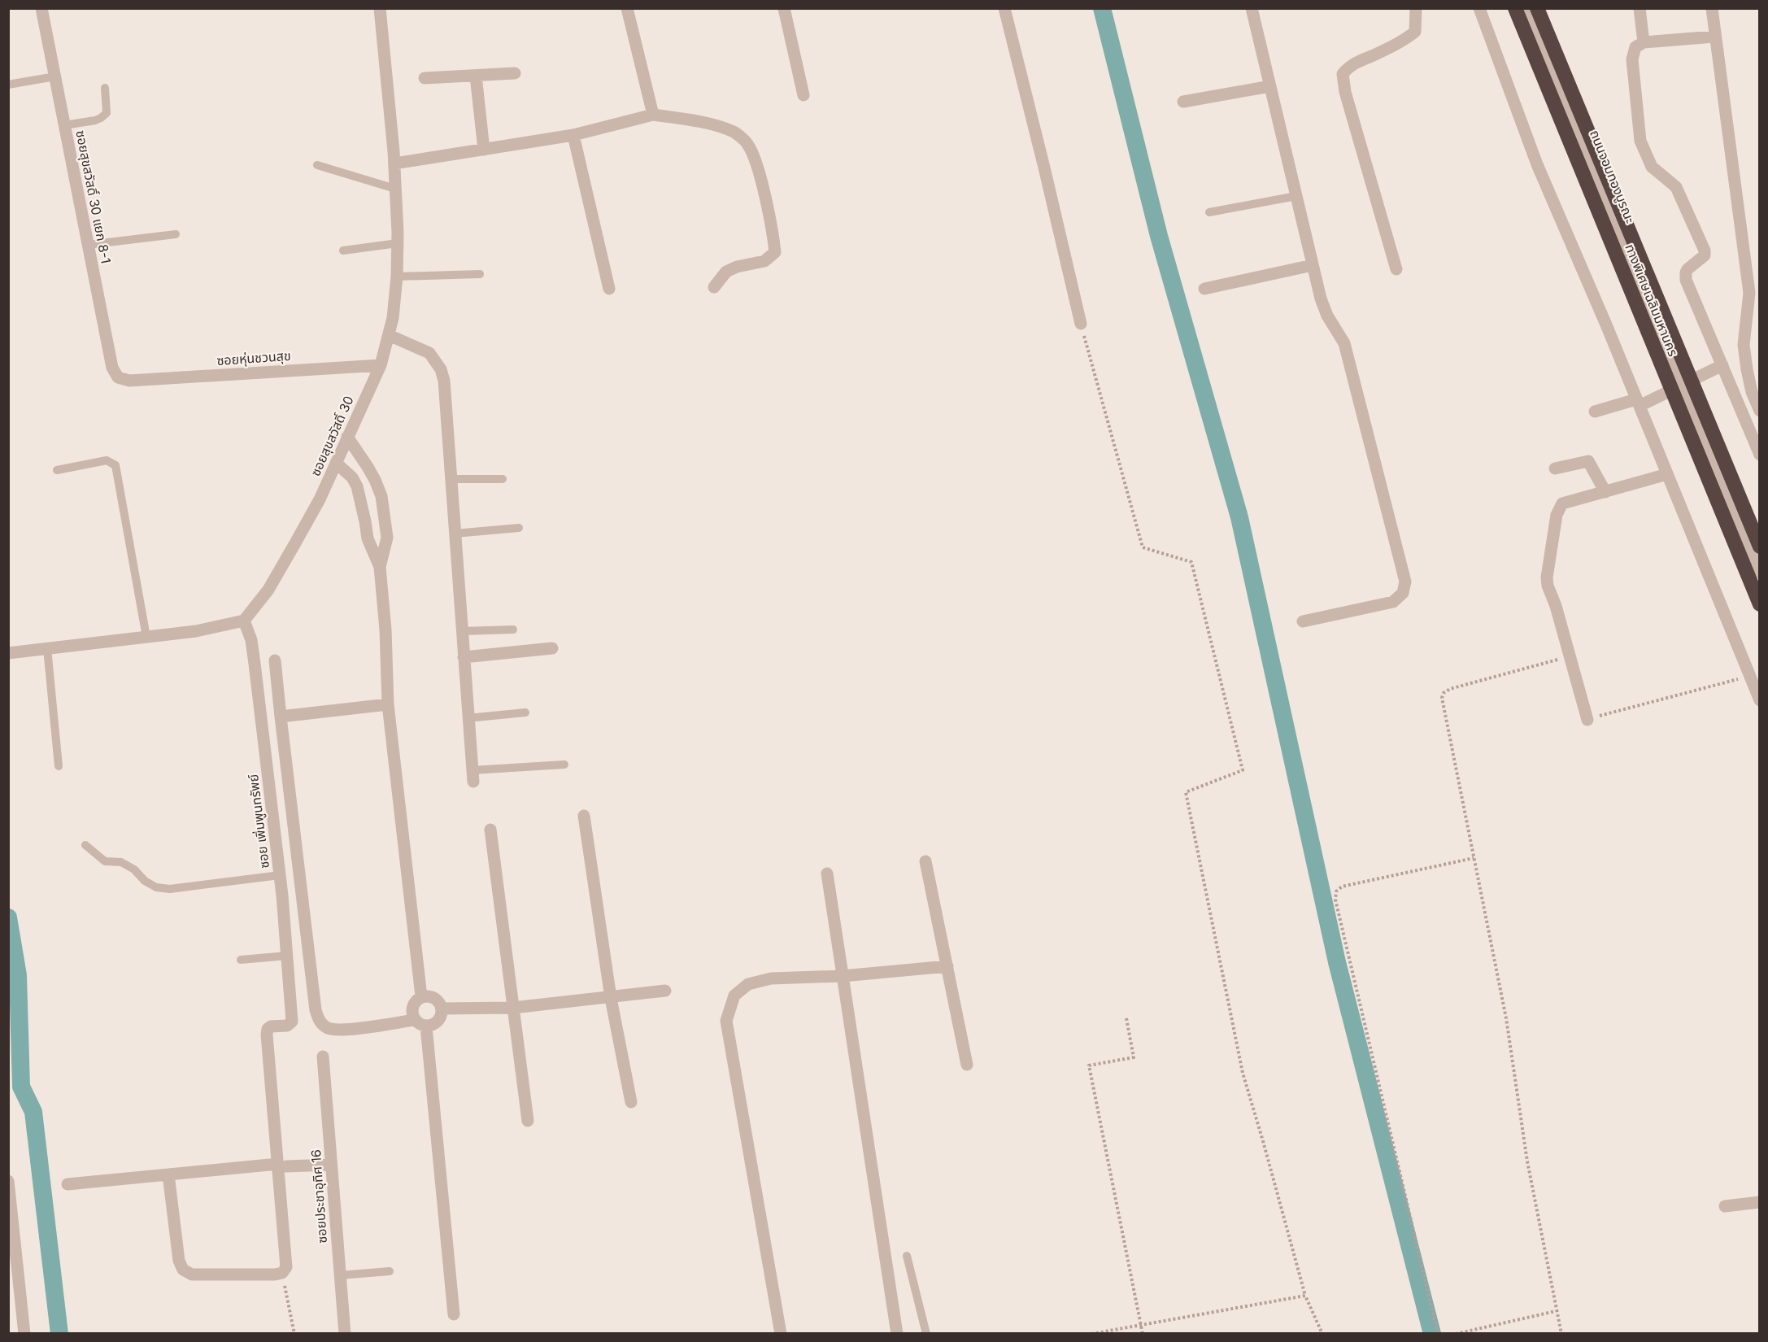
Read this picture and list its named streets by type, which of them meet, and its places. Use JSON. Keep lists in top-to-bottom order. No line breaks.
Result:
{"streets":{"highway":["ทางพิเศษเฉลิมมหานคร"],"street":["ถนนจอมทองบูรณะ","ซอยสุขสวัสดิ์ 30 แยก 8-1","ซอยหุ่นชวนสุข","ซอยสุขสวัสดิ์ 30","ซอย เพิ่มพูนทรัพย์","ซอยประชาอุทิศ 16"]},"crossings":[["ซอยสุขสวัสดิ์ 30 แยก 8-1","ซอยหุ่นชวนสุข"],["ซอยหุ่นชวนสุข","ซอยสุขสวัสดิ์ 30"],["ซอยสุขสวัสดิ์ 30","ซอย เพิ่มพูนทรัพย์"]]}
